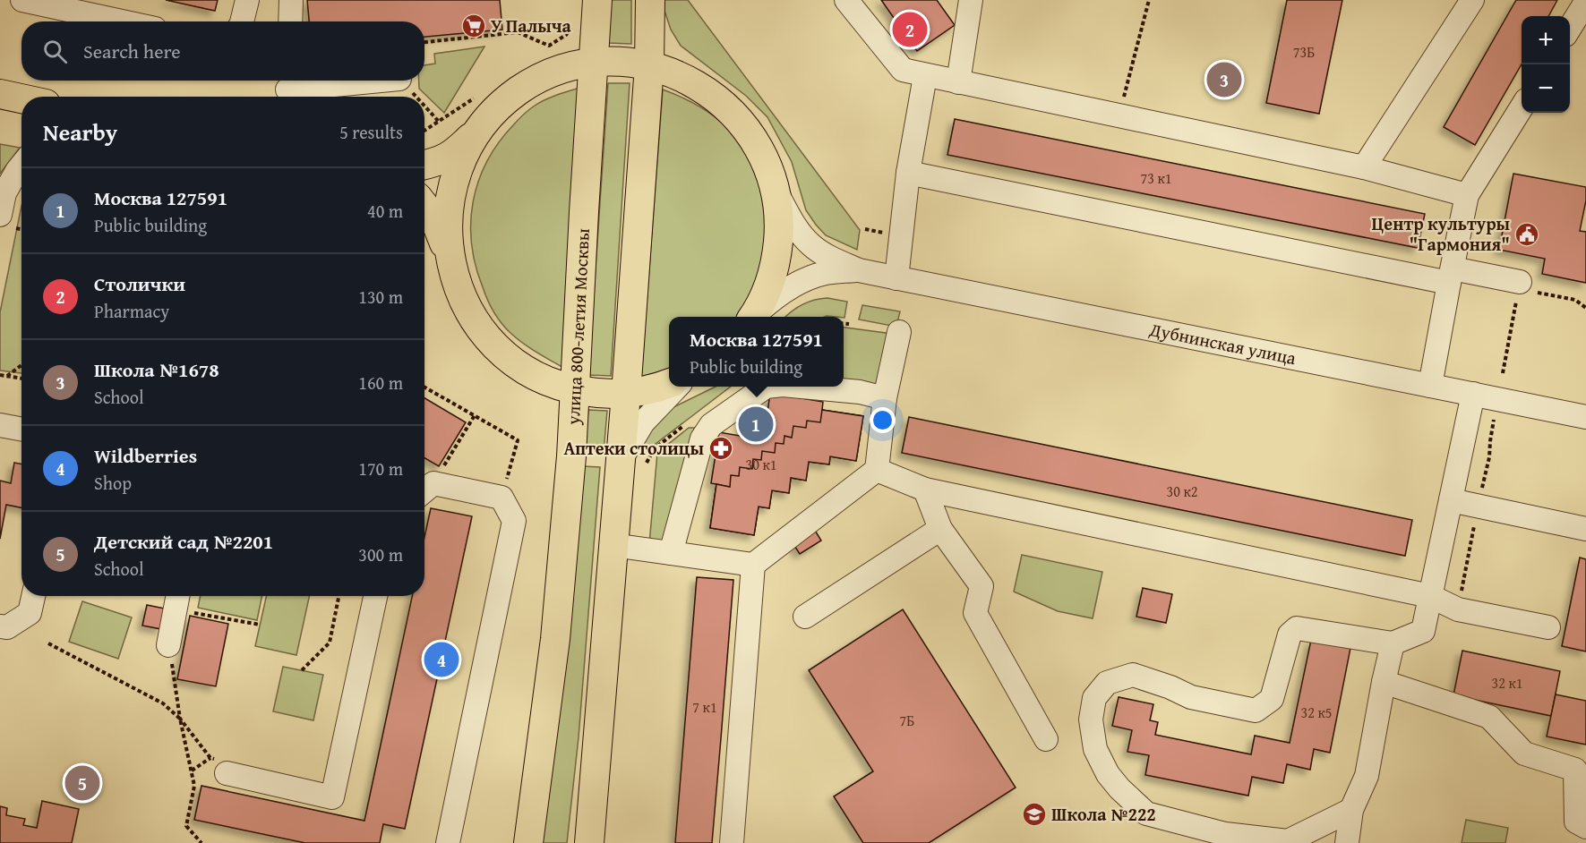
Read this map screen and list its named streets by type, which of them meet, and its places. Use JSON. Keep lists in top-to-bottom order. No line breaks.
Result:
{"streets":{"main road":["улица 800-летия Москвы"],"street":["Дубнинская улица"]},"places":{"supermarket":["У Палыча"],"public building":["Центр культуры \"Гармония\""],"pharmacy":["Аптеки столицы"],"school or university":["Школа №222"]},"house_numbers":["73Б","73 к1","30 к1","30 к2","32 к1","7 к1","32 к5","7Б"],"page":{"pins":["2","3","1","4","5"],"map_buttons":["+","−"],"search":"Search here","heading":["Nearby","5 results"],"list":[{"mark":"1","name":"Москва 127591","note":"Public building","value":"40 m"},{"mark":"2","name":"Столички","note":"Pharmacy","value":"130 m"},{"mark":"3","name":"Школа №1678","note":"School","value":"160 m"},{"mark":"4","name":"Wildberries","note":"Shop","value":"170 m"},{"mark":"5","name":"Детский сад №2201","note":"School","value":"300 m"}],"popup":["Москва 127591","Public building"]}}
